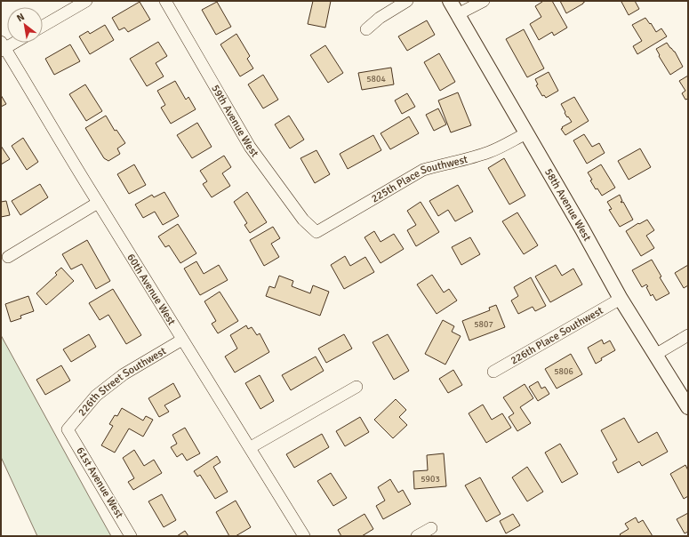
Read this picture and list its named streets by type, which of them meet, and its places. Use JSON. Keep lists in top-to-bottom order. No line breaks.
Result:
{"streets":{"street":["59th Avenue West","225th Place Southwest","58th Avenue West","60th Avenue West","226th Place Southwest","226th Street Southwest","61st Avenue West"]},"crossings":[["59th Avenue West","225th Place Southwest"],["225th Place Southwest","58th Avenue West"],["58th Avenue West","226th Place Southwest"],["60th Avenue West","226th Street Southwest"],["226th Street Southwest","61st Avenue West"]],"house_numbers":["5804","5807","5806","5903"],"north":"top left"}
